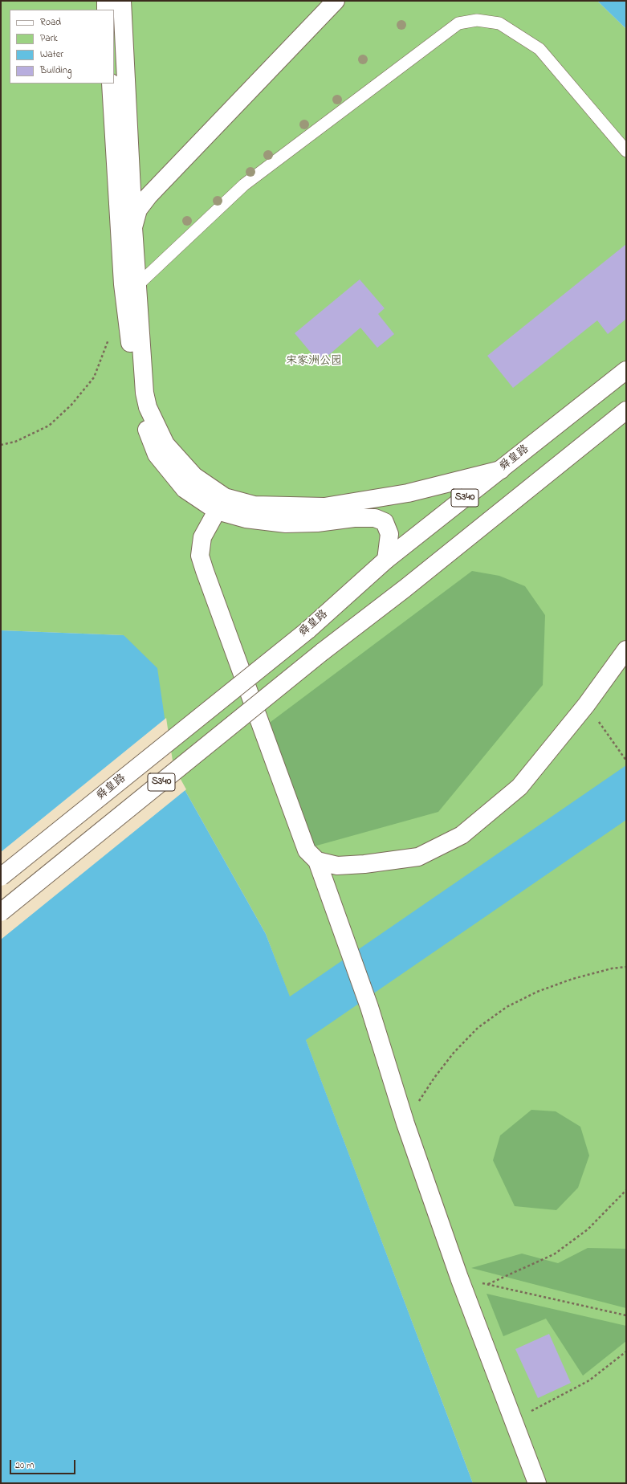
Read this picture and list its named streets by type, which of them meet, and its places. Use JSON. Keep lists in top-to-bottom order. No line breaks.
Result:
{"streets":{"street":["舜皇路","S340"]},"parks":["宋家洲公园"],"legend":["Road","Park","Water","Building"],"scale_bar":"20 m"}
